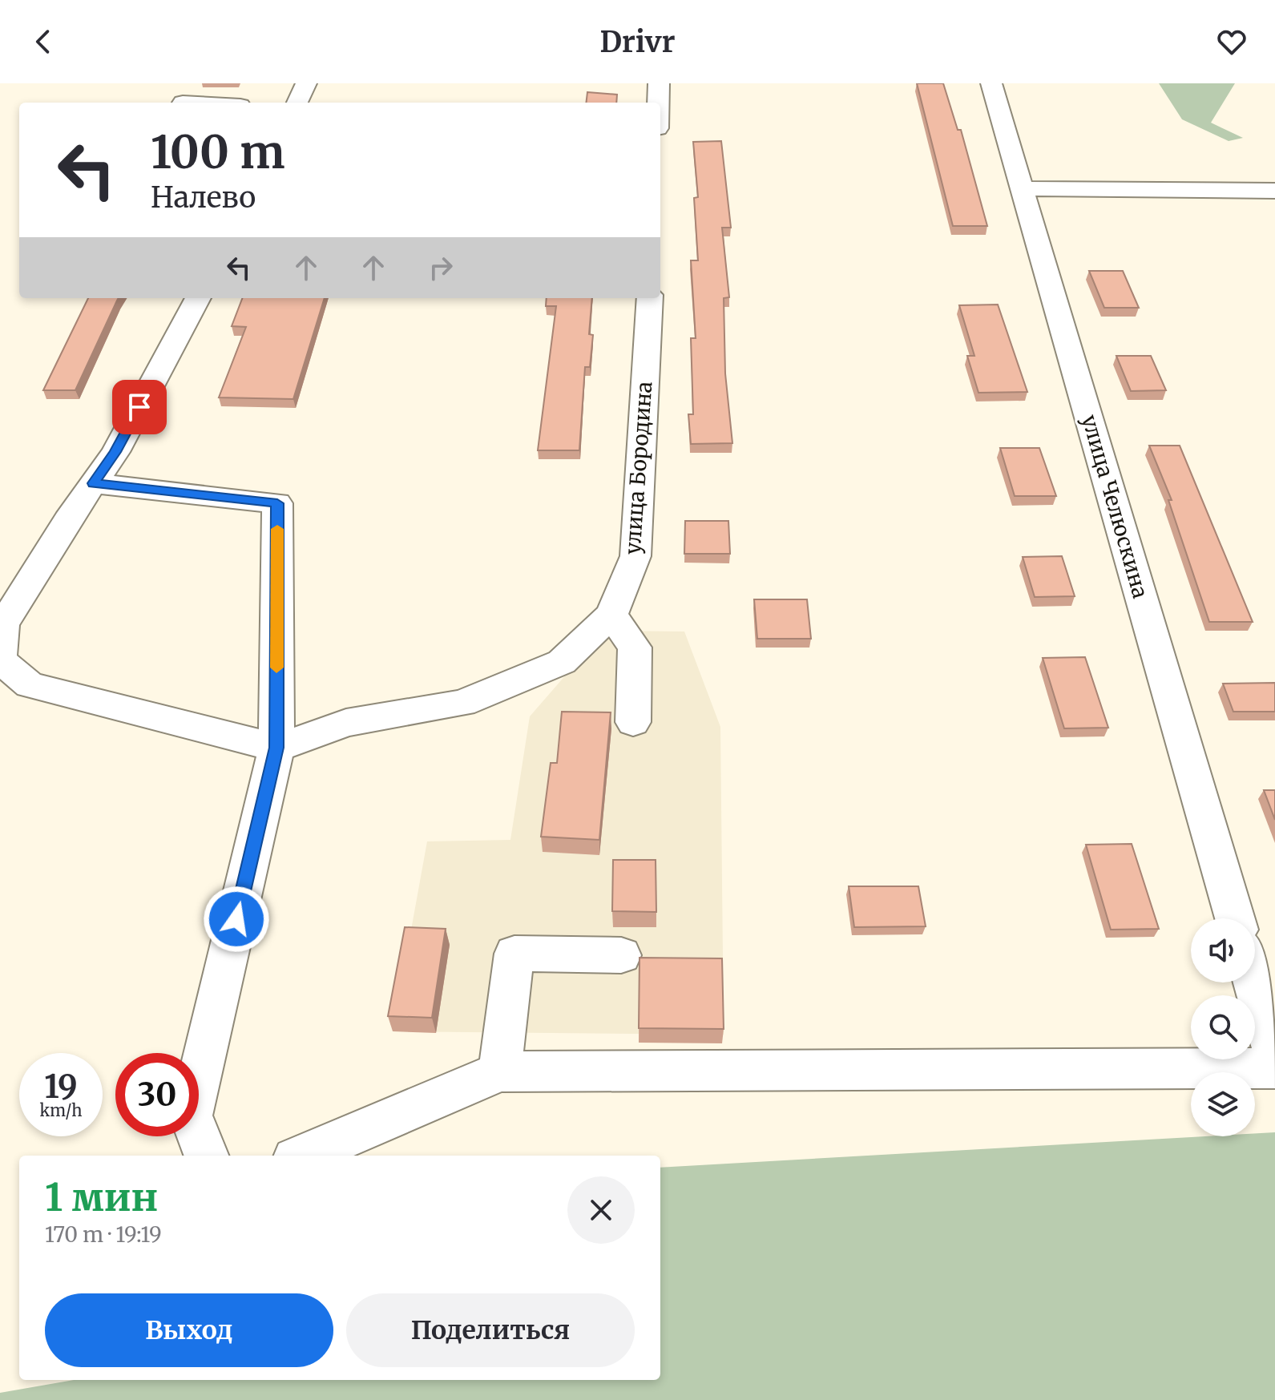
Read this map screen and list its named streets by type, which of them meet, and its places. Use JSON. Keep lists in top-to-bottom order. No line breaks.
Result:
{"streets":{"street":["улица Бородина","улица Челюскина"]},"page":{"header":"Drivr","turn":["100 m","Налево"],"speed":"19 km/h","limit":"30","heading":["1 мин","170 m · 19:19"],"buttons":["Выход","Поделиться"]}}
